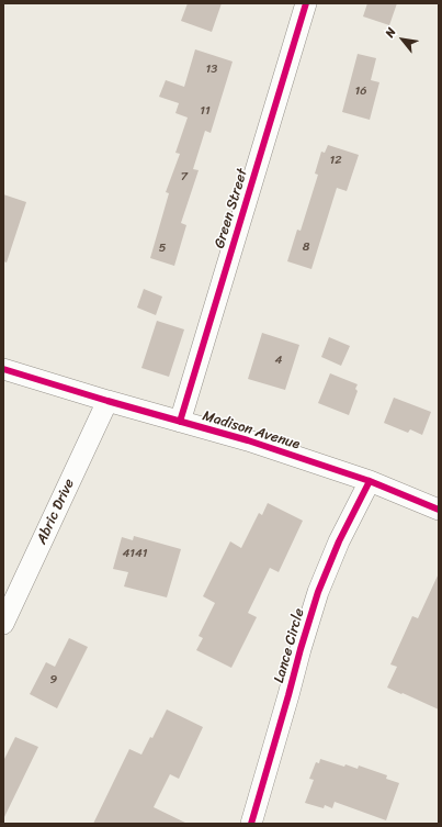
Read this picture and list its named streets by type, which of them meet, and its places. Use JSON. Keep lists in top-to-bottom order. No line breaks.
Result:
{"streets":{"street":["Green Street","Madison Avenue","Abric Drive","Lance Circle"]},"crossings":[["Green Street","Madison Avenue"],["Madison Avenue","Abric Drive"],["Madison Avenue","Lance Circle"]],"house_numbers":["13","16","11","12","7","8","5","4","4141","9"],"north":"top left"}
